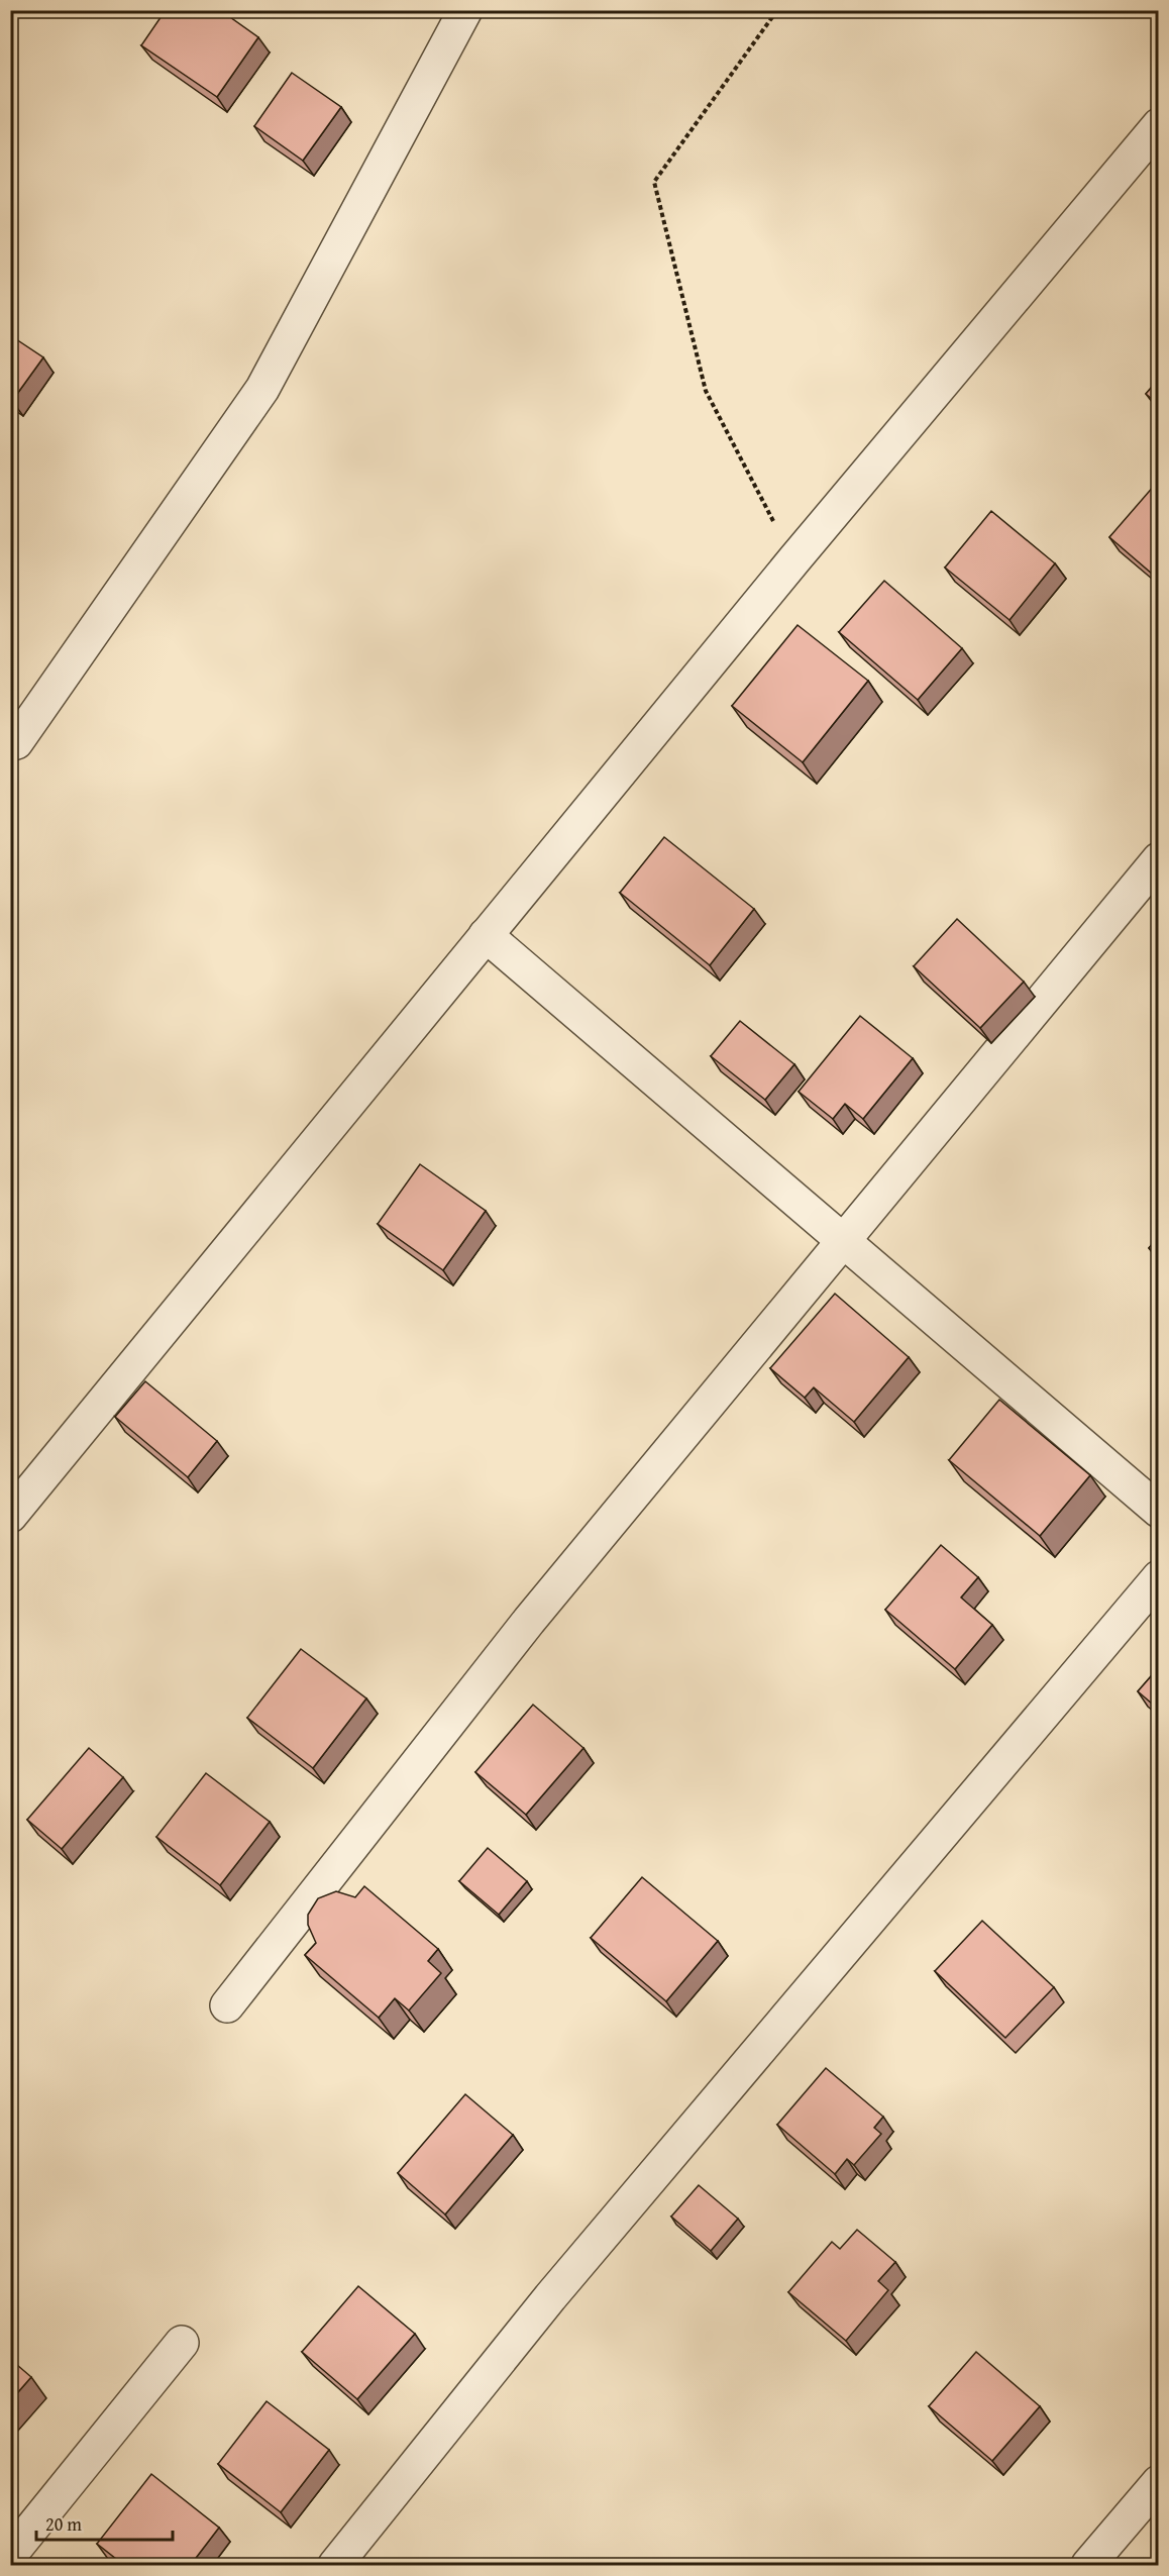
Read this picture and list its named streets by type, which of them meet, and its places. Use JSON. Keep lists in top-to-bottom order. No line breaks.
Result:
{"scale_bar":"20 m"}
